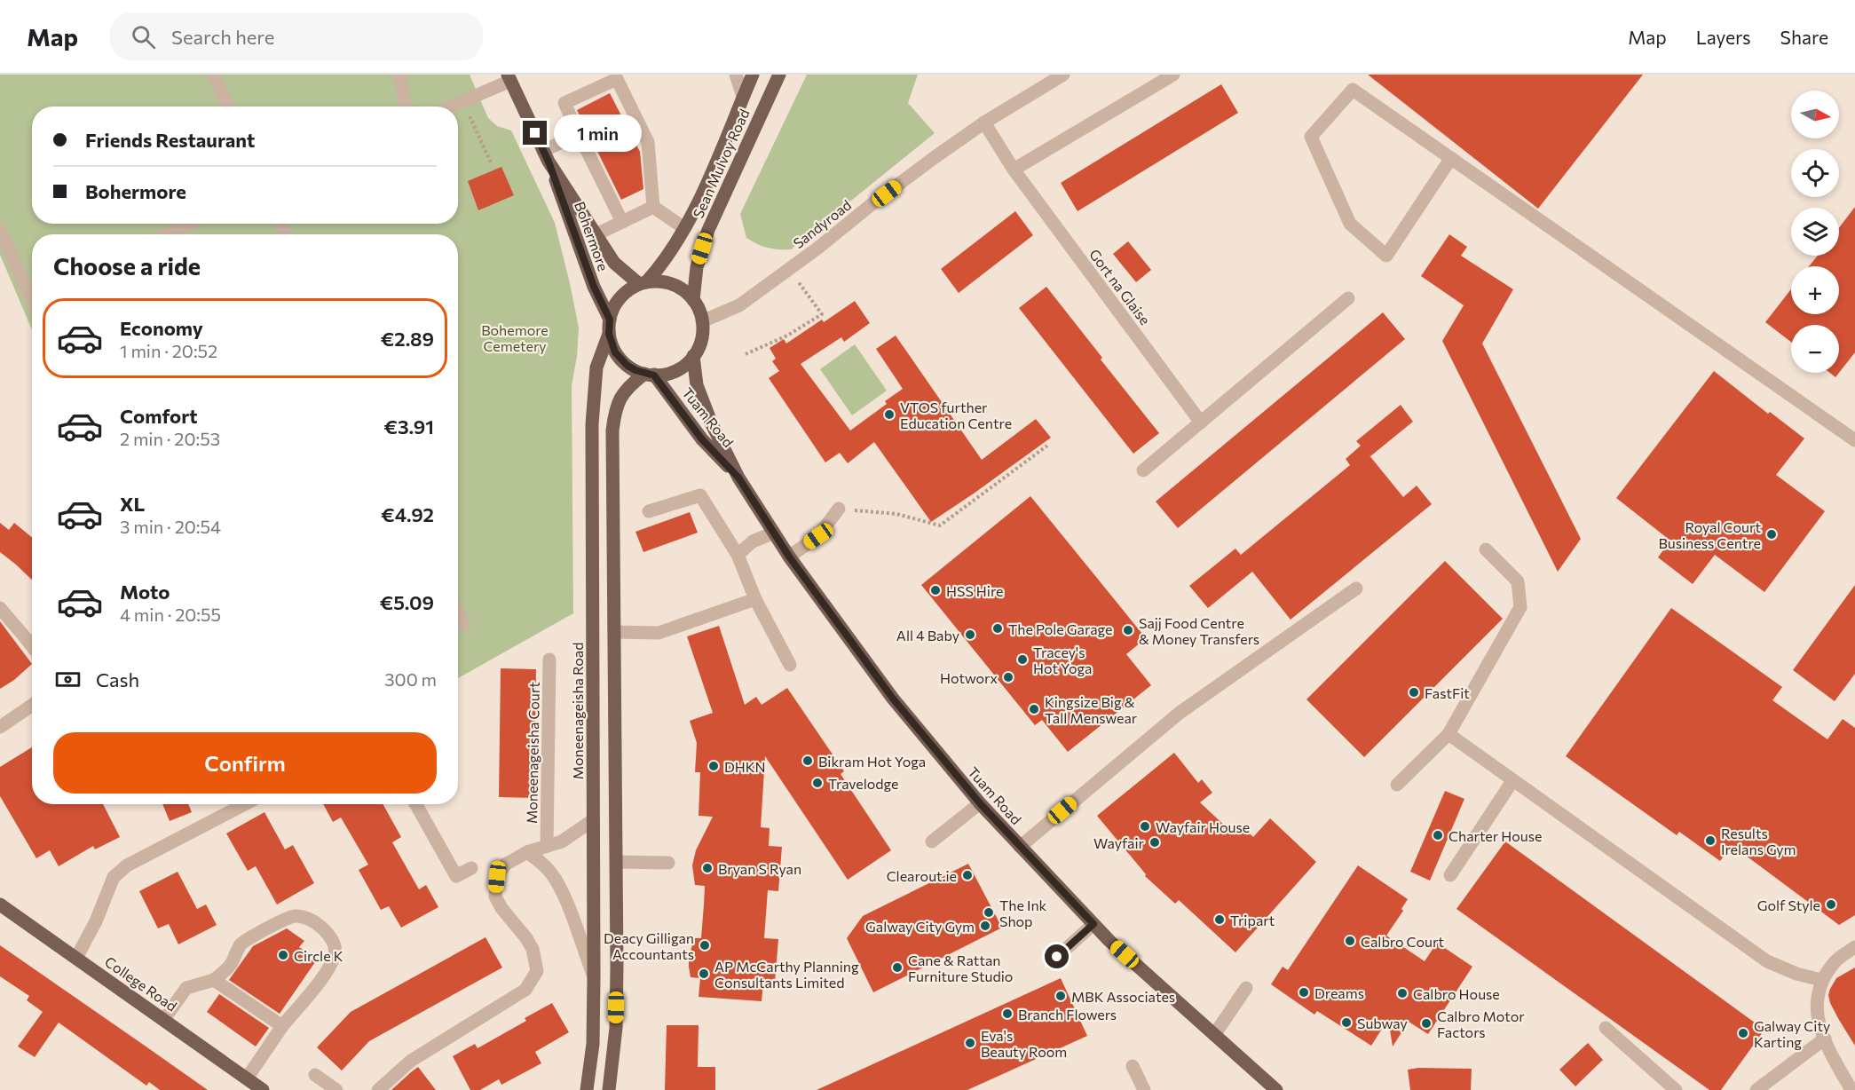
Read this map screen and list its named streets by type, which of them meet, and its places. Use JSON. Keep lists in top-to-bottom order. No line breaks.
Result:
{"streets":{"main road":["Sean Mulvoy Road","Bohermore","Tuam Road","Moneenageisha Road","College Road"],"street":["Sandyroad","Gort na Glaise","Moneenageisha Court"]},"crossings":[["Sean Mulvoy Road","Sandyroad"],["Sean Mulvoy Road","Bohermore"],["Sean Mulvoy Road","Tuam Road"],["Sean Mulvoy Road","Moneenageisha Road"],["Sandyroad","Bohermore"],["Sandyroad","Gort na Glaise"],["Sandyroad","Tuam Road"],["Sandyroad","Moneenageisha Road"],["Bohermore","Tuam Road"],["Bohermore","Moneenageisha Road"],["Tuam Road","Moneenageisha Road"]],"parks":["Bohemore Cemetery"],"places":["VTOS further Education Centre","Royal Court Business Centre","HSS Hire","The Pole Garage","Sajj Food Centre & Money Transfers","All 4 Baby","Tracey's Hot Yoga","Hotworx","FastFit","Kingsize Big & Tall Menswear","Bikram Hot Yoga","DHKN","Travelodge","Wayfair House","Charter House","Results Irelans Gym","Wayfair","Bryan S Ryan","Clearout.ie","Golf Style","The Ink Shop","Tripart","Galway City Gym","Calbro Court","Deacy Gilligan Accountants","Circle K","Cane & Rattan Furniture Studio","AP McCarthy Planning Consultants Limited","Dreams","Calbro House","MBK Associates","Branch Flowers","Subway","Calbro Motor Factors","Galway City Karting","Eva's Beauty Room"],"north":"right","page":{"header":"Map","search":"Search here","nav":["Map","Layers","Share"],"map_buttons":["+","−"],"banner":["Friends Restaurant","Bohermore"],"bubble":"1 min","heading":"Choose a ride","list":[{"name":"Economy","note":"1 min · 20:52","value":"€2.89"},{"name":"Comfort","note":"2 min · 20:53","value":"€3.91"},{"name":"XL","note":"3 min · 20:54","value":"€4.92"},{"name":"Moto","note":"4 min · 20:55","value":"€5.09"}],"pay":["Cash","300 m"],"buttons":"Confirm"}}
